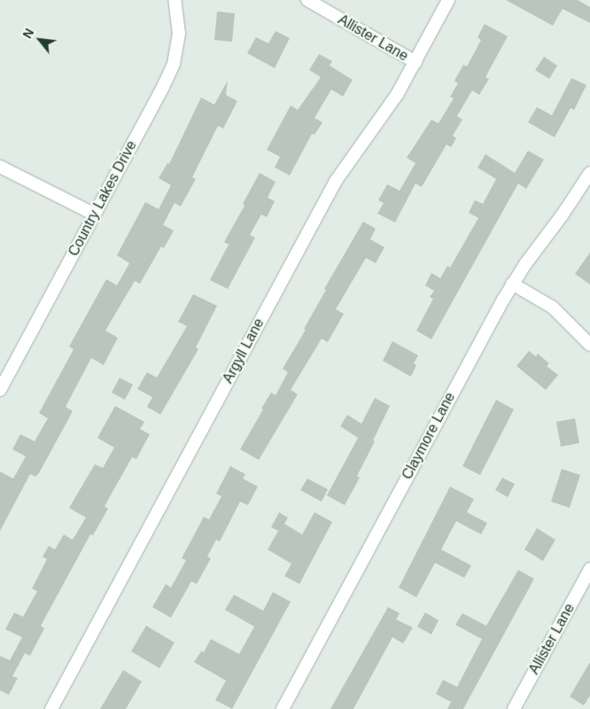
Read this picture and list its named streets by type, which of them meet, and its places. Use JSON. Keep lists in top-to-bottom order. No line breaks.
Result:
{"streets":{"street":["Allister Lane","Country Lakes Drive","Argyll Lane","Claymore Lane"]},"crossings":[["Allister Lane","Argyll Lane"]],"north":"top left"}
